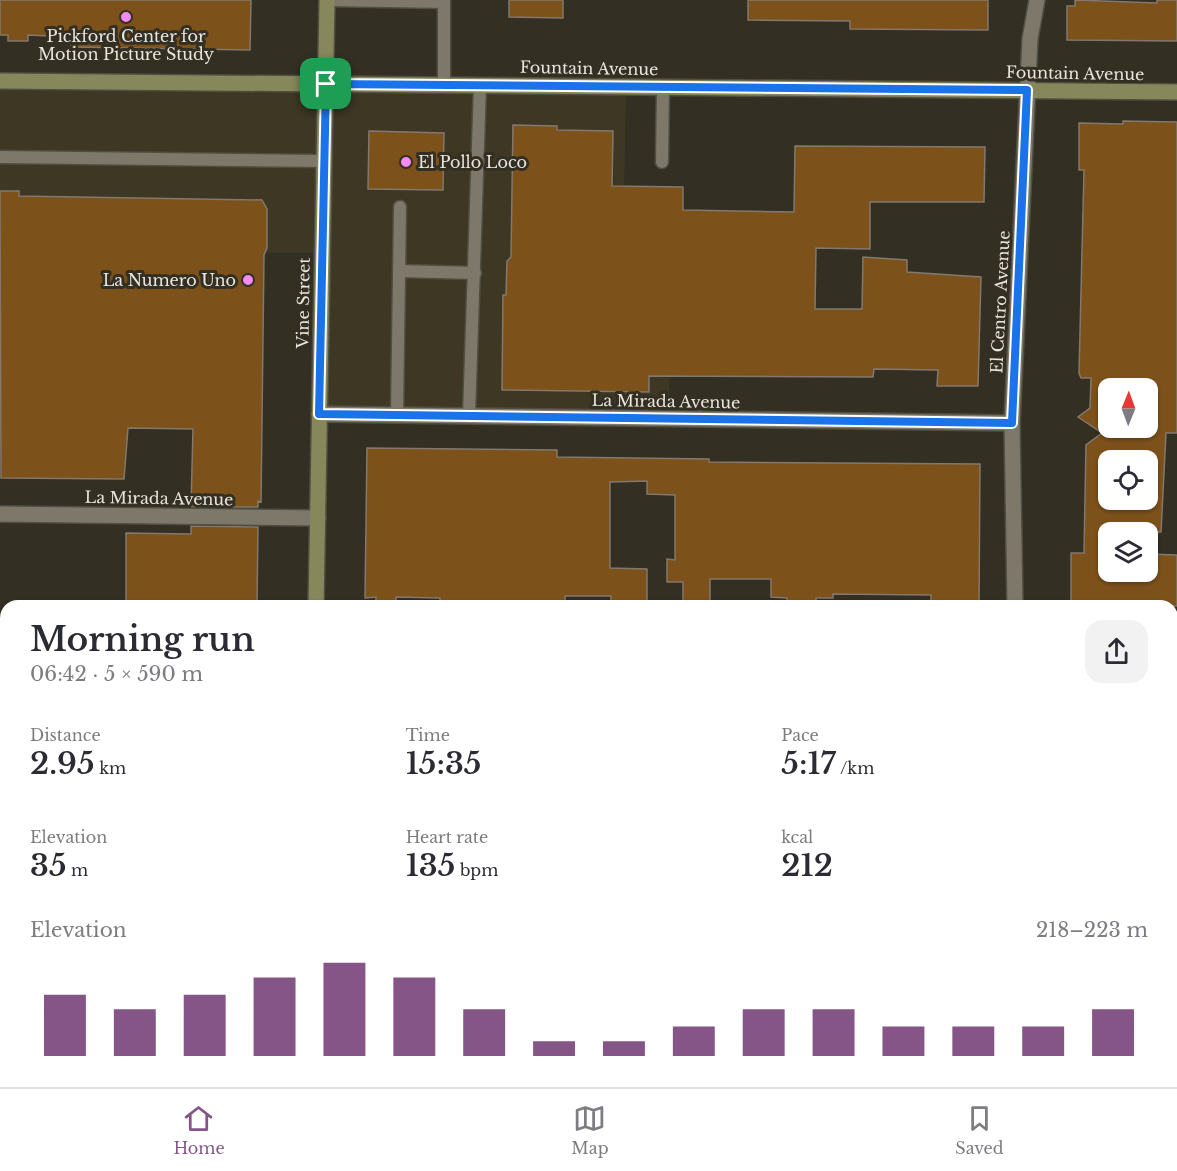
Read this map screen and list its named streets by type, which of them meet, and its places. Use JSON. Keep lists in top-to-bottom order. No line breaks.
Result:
{"streets":{"street":["Fountain Avenue","El Centro Avenue","Vine Street","La Mirada Avenue"]},"crossings":[["Fountain Avenue","El Centro Avenue"],["Fountain Avenue","Vine Street"],["El Centro Avenue","La Mirada Avenue"],["Vine Street","La Mirada Avenue"]],"places":["Pickford Center for Motion Picture Study","El Pollo Loco","La Numero Uno"],"north":"top","page":{"heading":["Morning run","06:42 · 5 × 590 m"],"stats":[["Distance","2.95 km"],["Time","15:35"],["Pace","5:17 /km"],["Elevation","35 m"],["Heart rate","135 bpm"],["kcal","212"]],"chart":["Elevation","218–223 m"],"tabs":["Home","Map","Saved"]}}
